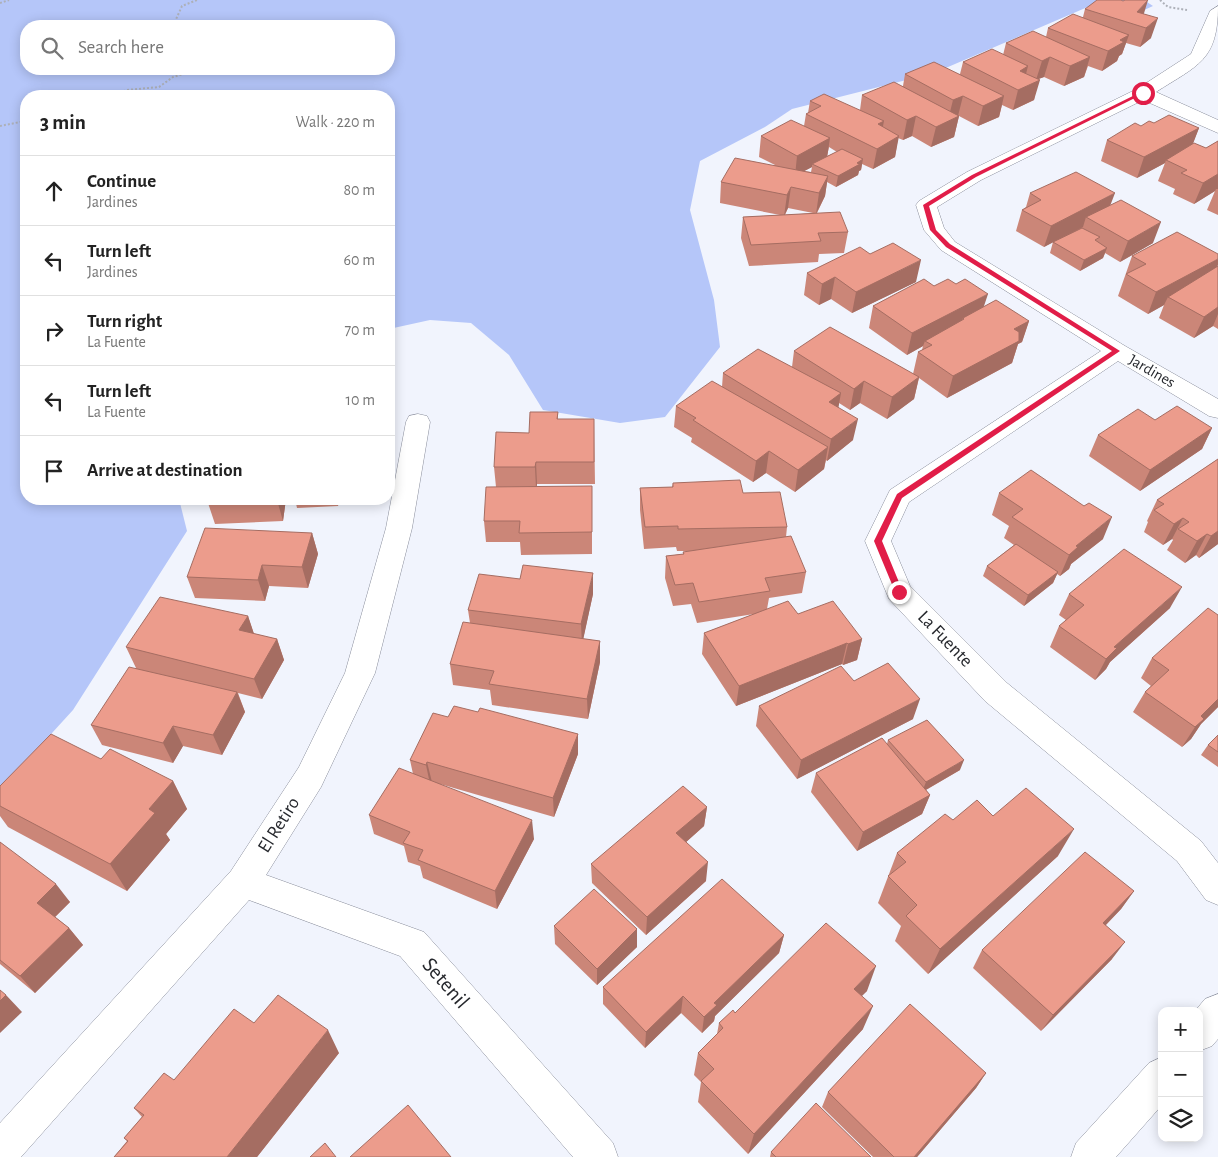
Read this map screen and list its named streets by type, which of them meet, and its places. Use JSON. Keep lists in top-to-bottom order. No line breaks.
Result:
{"streets":{"street":["Jardines","La Fuente","El Retiro","Setenil"]},"crossings":[["Jardines","La Fuente"],["El Retiro","Setenil"]],"page":{"search":"Search here","heading":["3 min","Walk · 220 m"],"list":[["Continue","Jardines","80 m"],["Turn left","Jardines","60 m"],["Turn right","La Fuente","70 m"],["Turn left","La Fuente","10 m"],"Arrive at destination"],"map_buttons":["+","−"]}}
